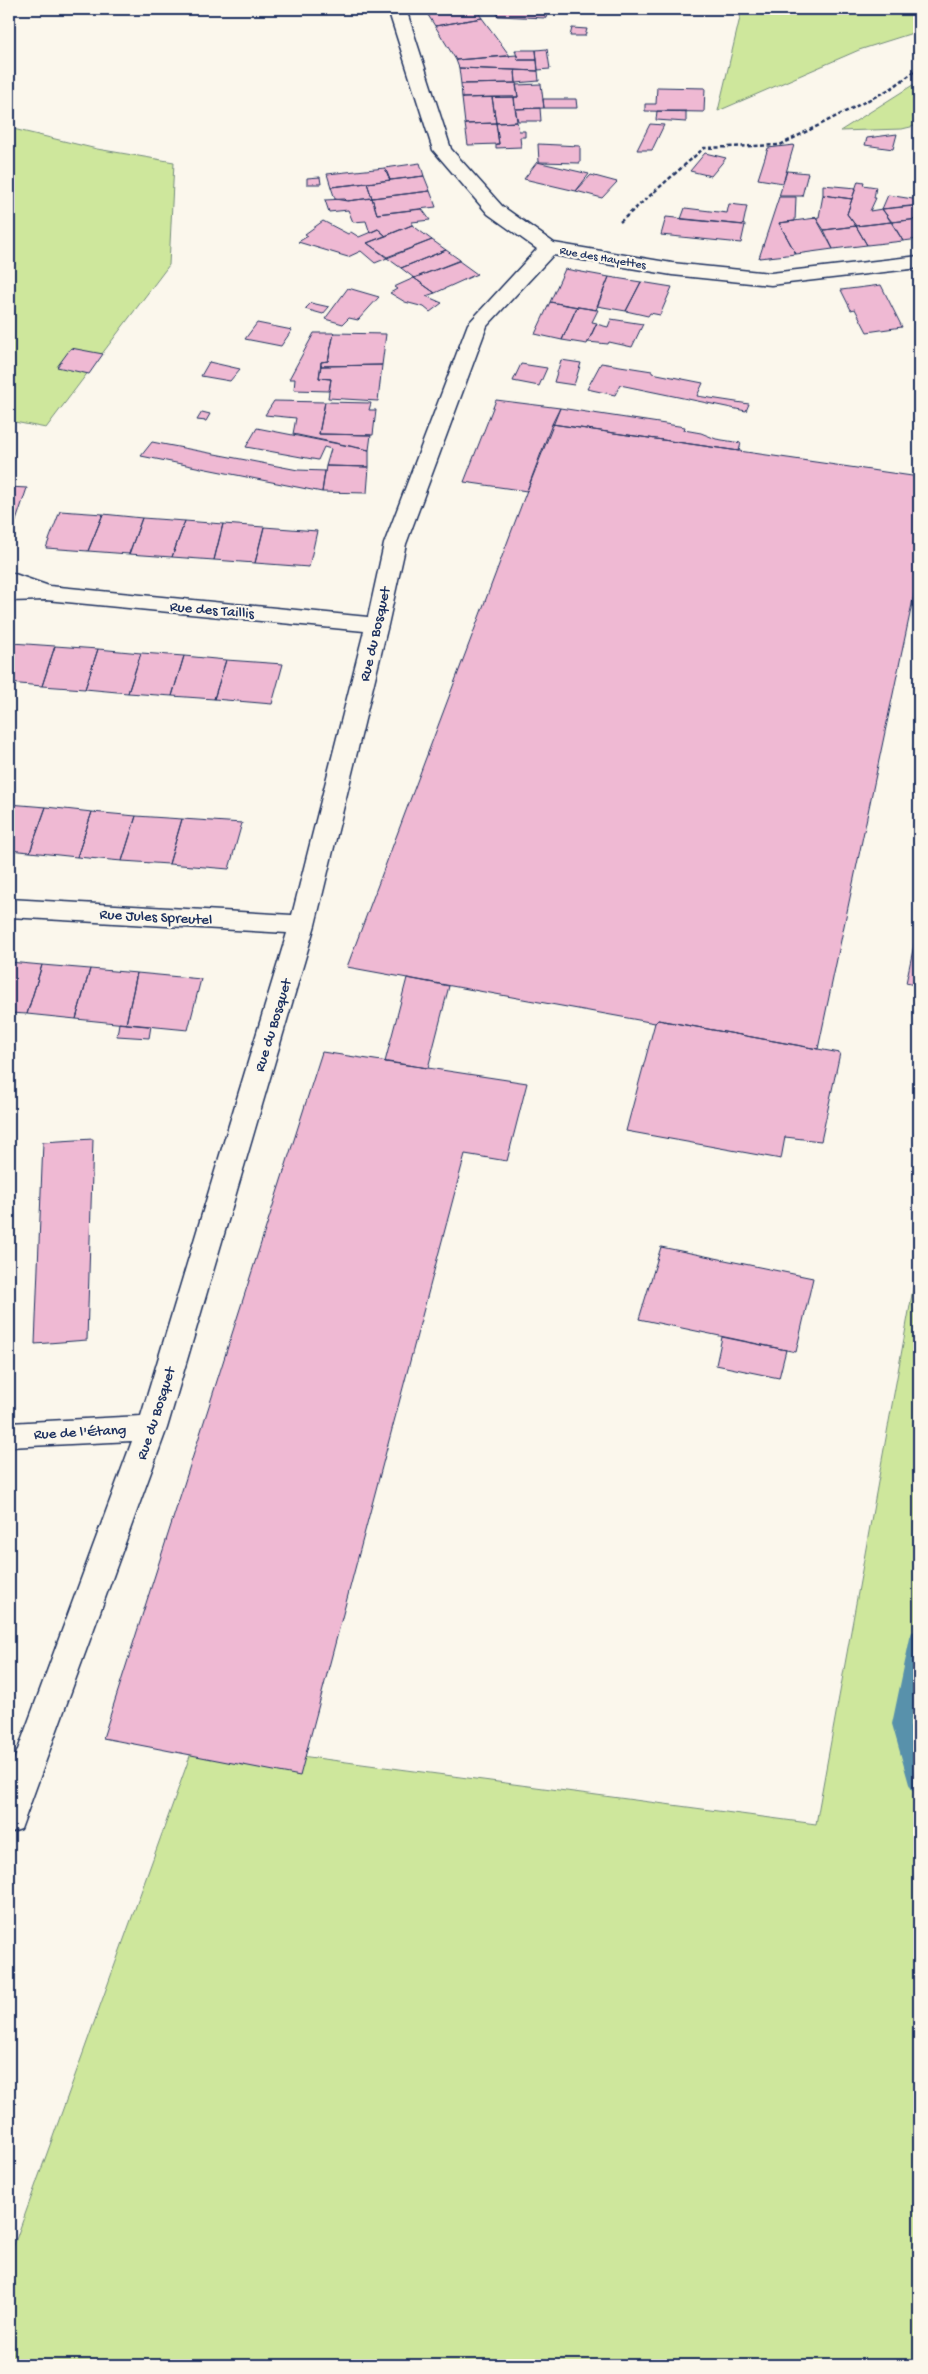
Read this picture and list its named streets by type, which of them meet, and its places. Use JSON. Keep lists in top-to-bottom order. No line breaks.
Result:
{"streets":{"street":["Rue des Hayettes","Rue des Taillis","Rue du Bosquet","Rue Jules Spreutel","Rue de l'Étang"]},"crossings":[["Rue des Hayettes","Rue du Bosquet"],["Rue des Taillis","Rue du Bosquet"],["Rue du Bosquet","Rue Jules Spreutel"],["Rue du Bosquet","Rue de l'Étang"]]}
